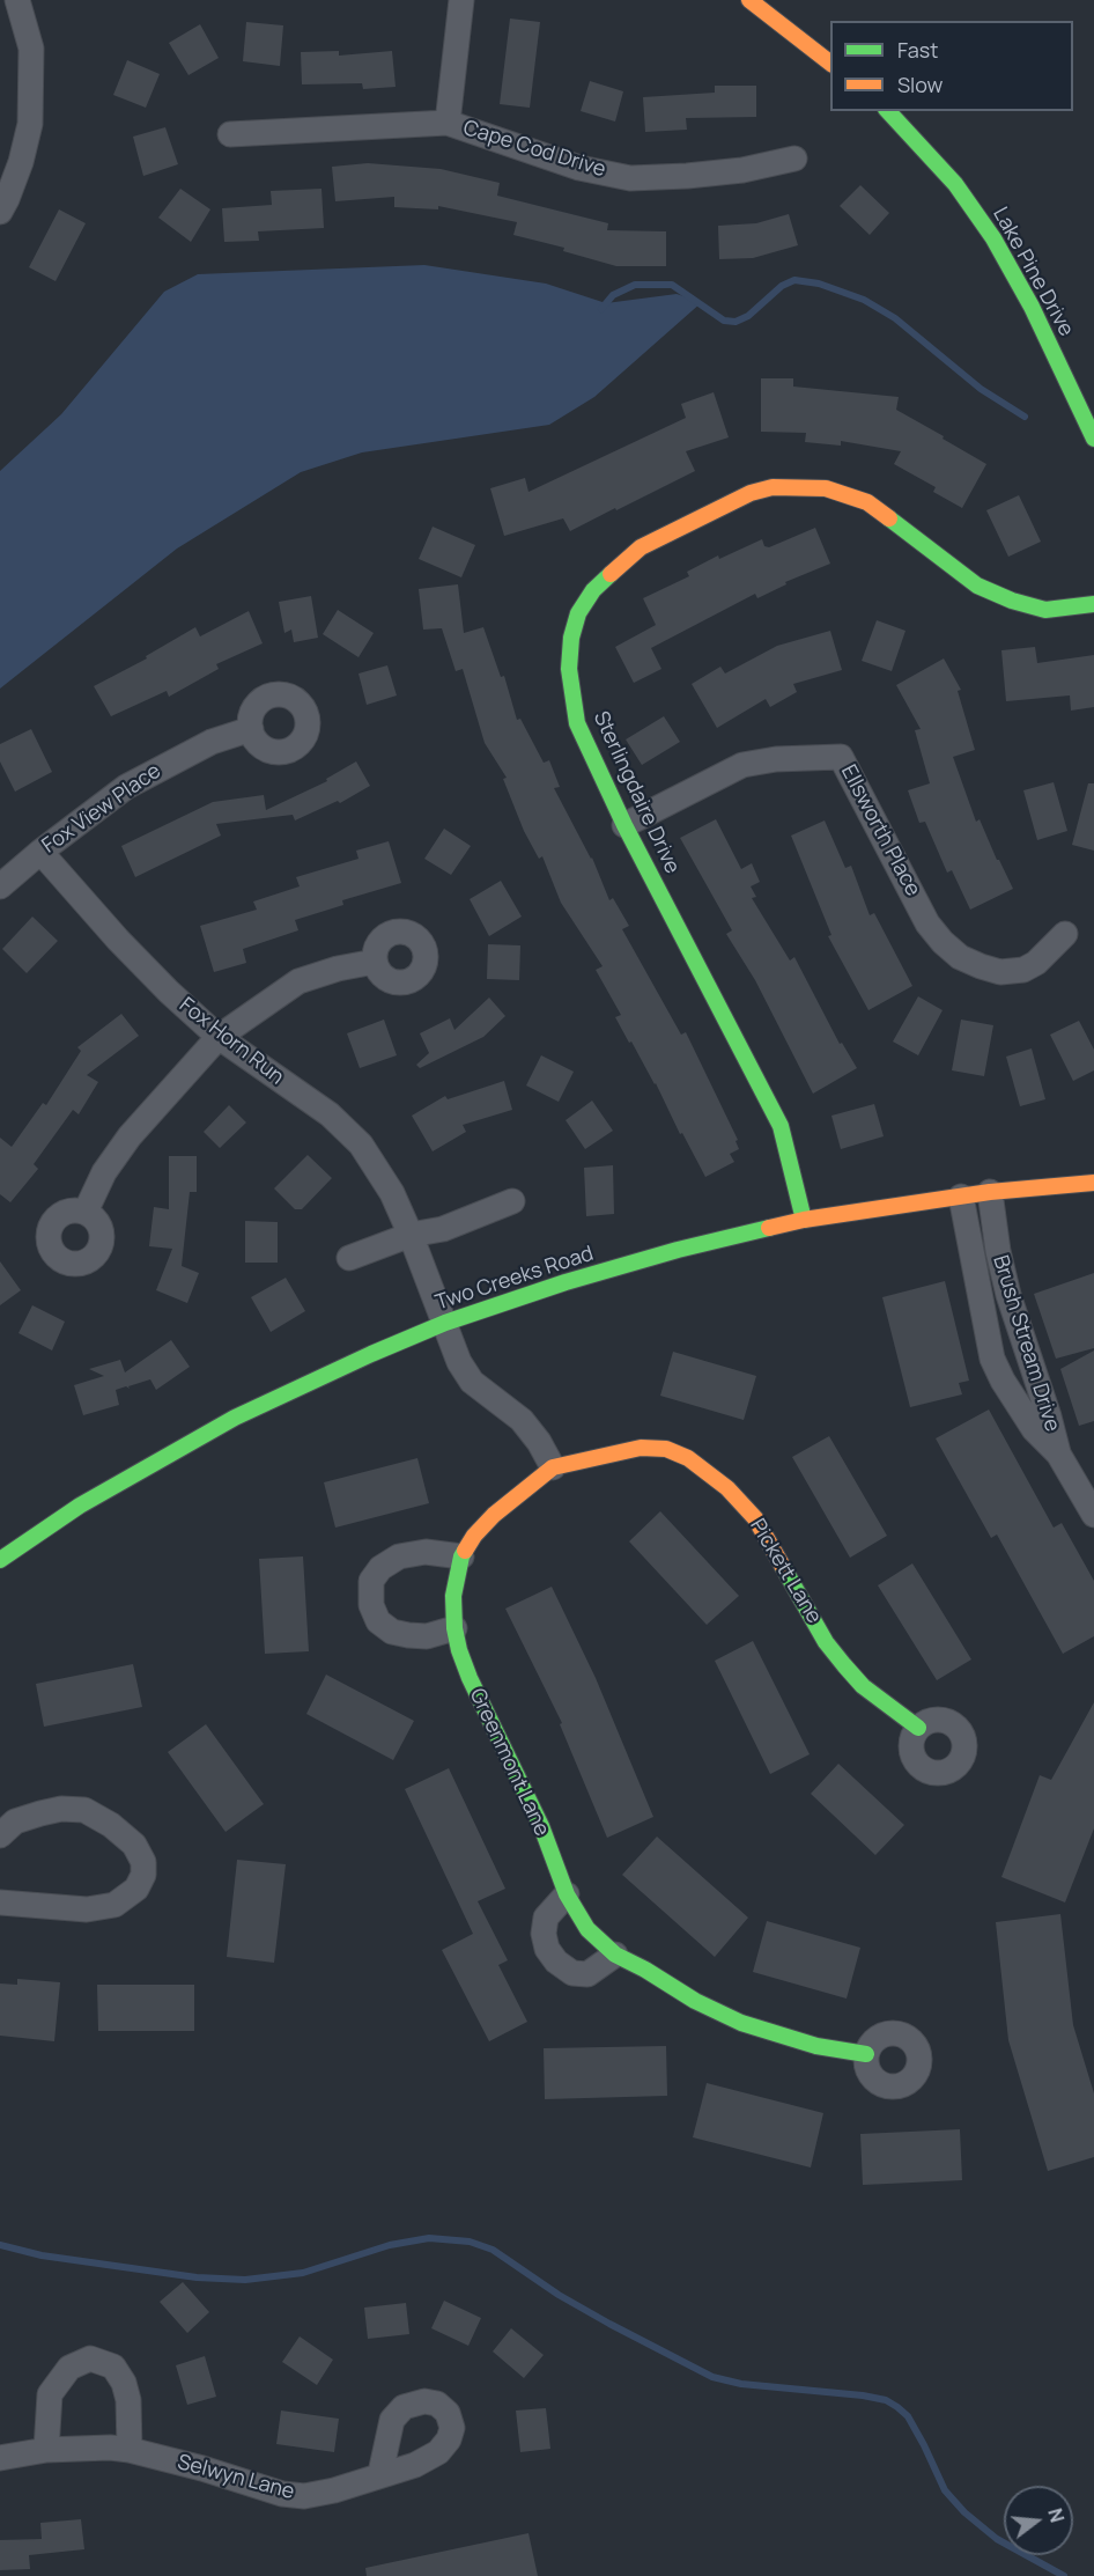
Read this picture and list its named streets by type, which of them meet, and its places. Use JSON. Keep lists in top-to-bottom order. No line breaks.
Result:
{"streets":{"street":["Cape Cod Drive","Lake Pine Drive","Sterlingdaire Drive","Fox View Place","Ellsworth Place","Fox Horn Run","Two Creeks Road","Brush Stream Drive","Pickett Lane","Greenmont Lane","Selwyn Lane"]},"crossings":[["Sterlingdaire Drive","Ellsworth Place"],["Sterlingdaire Drive","Two Creeks Road"],["Fox View Place","Fox Horn Run"],["Fox Horn Run","Two Creeks Road"],["Two Creeks Road","Brush Stream Drive"],["Pickett Lane","Greenmont Lane"]],"legend":["Fast","Slow"],"north":"right"}
